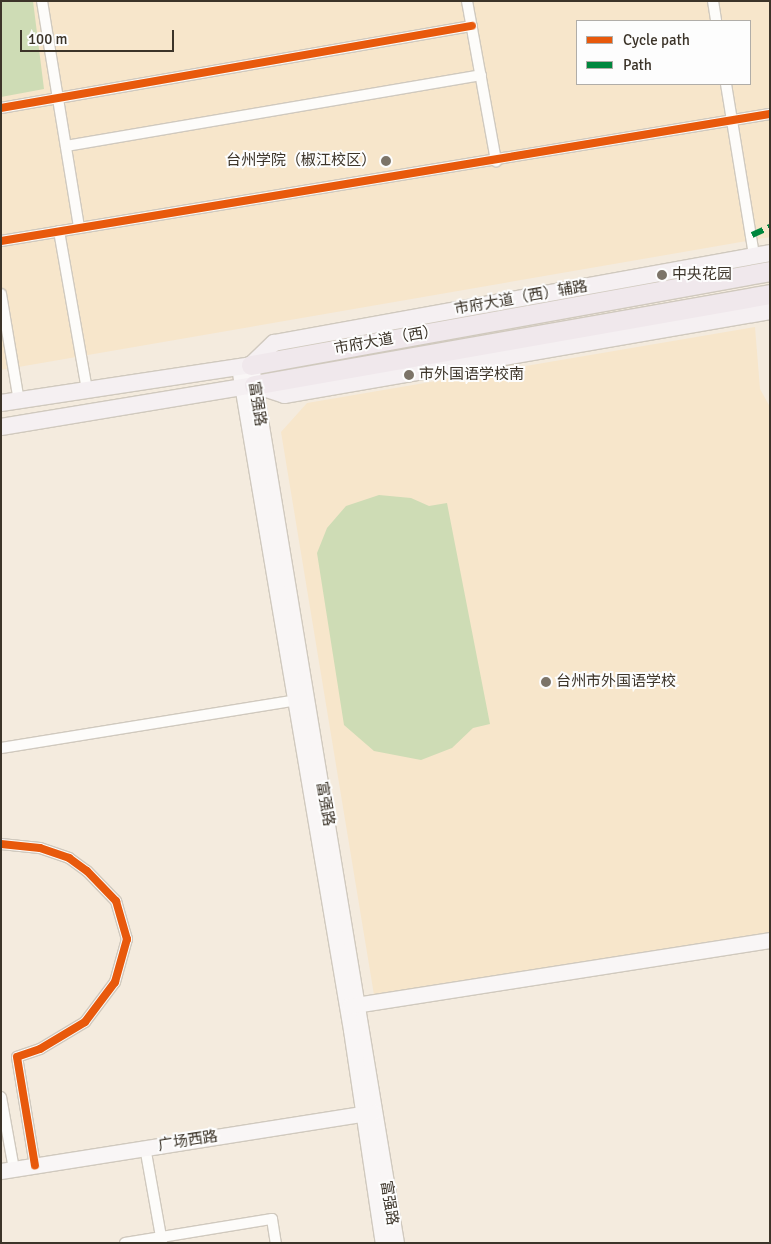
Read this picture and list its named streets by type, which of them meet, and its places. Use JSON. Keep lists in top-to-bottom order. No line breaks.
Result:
{"streets":{"highway":["市府大道（西）"],"main road":["市府大道（西）辅路","富强路","广场西路"]},"crossings":[["市府大道（西）辅路","市府大道（西）"],["市府大道（西）辅路","富强路"],["市府大道（西）","富强路"],["富强路","广场西路"]],"places":["台州学院（椒江校区）","中央花园","市外国语学校南","台州市外国语学校"],"legend":["Cycle path","Path"],"scale_bar":"100 m"}
